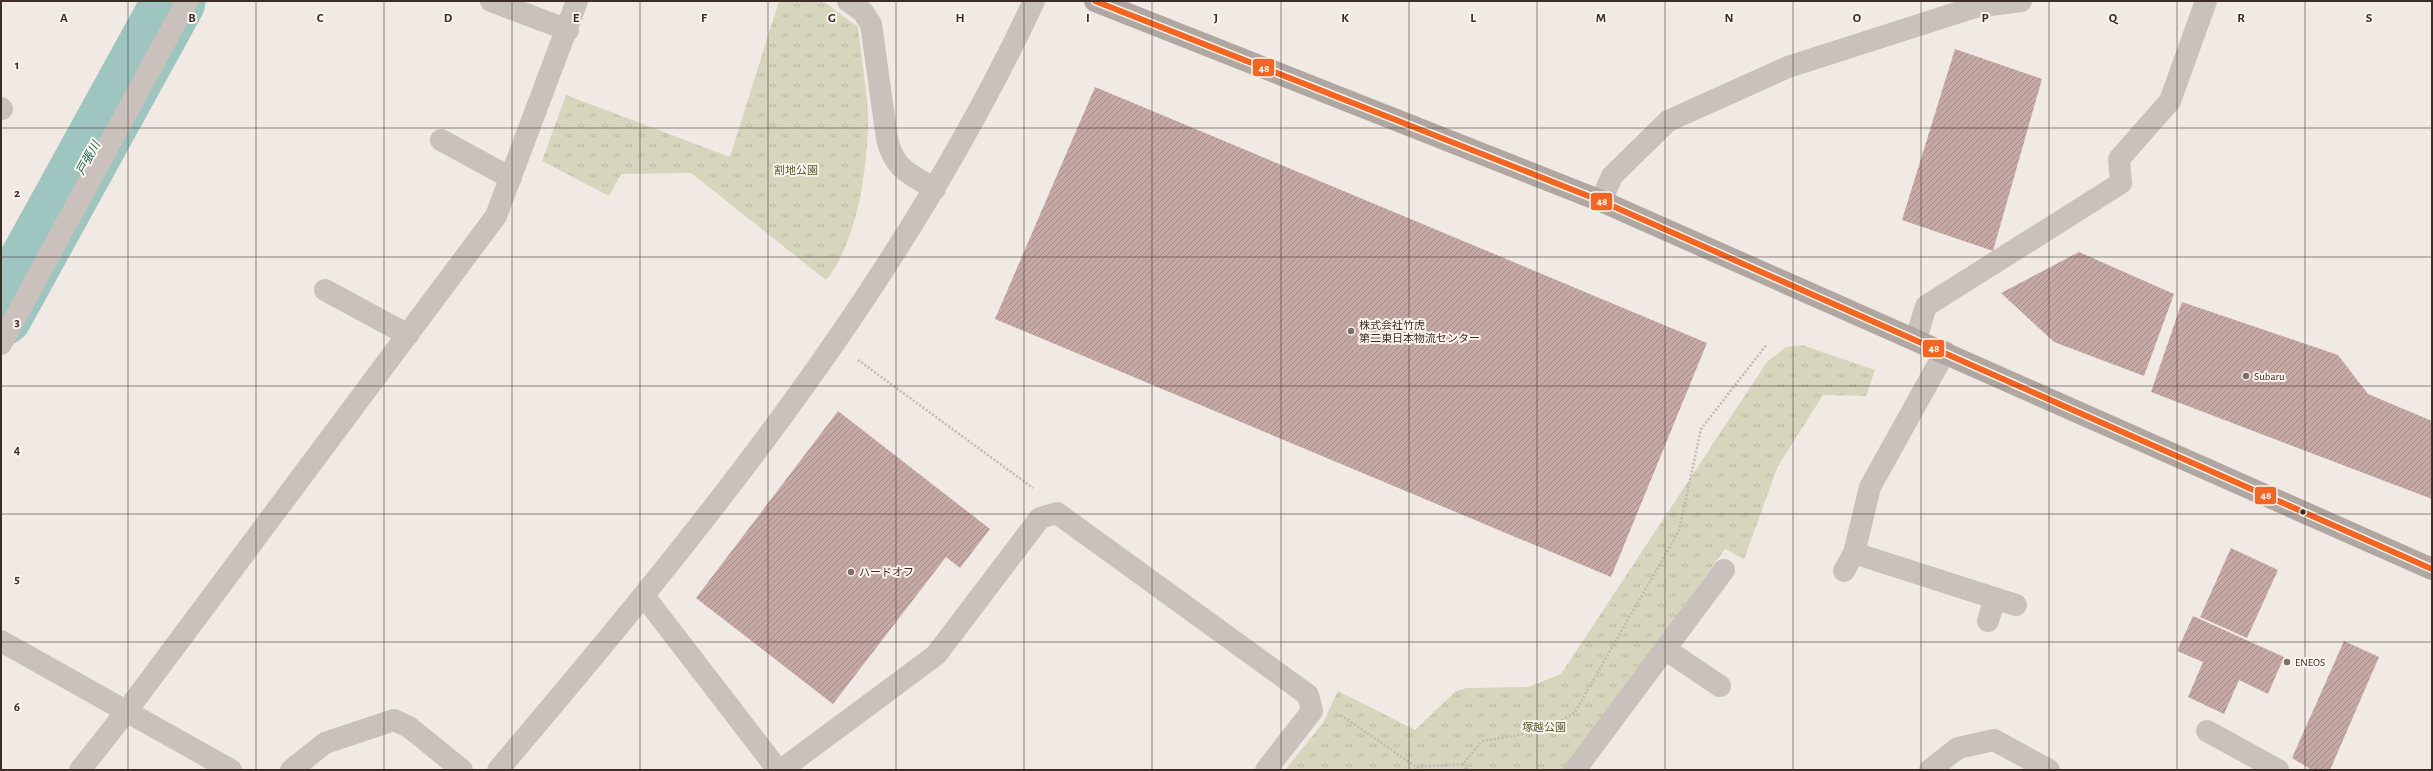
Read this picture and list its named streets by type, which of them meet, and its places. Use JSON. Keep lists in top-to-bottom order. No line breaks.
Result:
{"water":["戸張川"],"parks":["割地公園","塚越公園"],"places":["株式会社竹虎 第二東日本物流センター","Subaru","ハードオフ","ENEOS"],"lines":["transit line 48"],"grid":{"columns":["A","B","C","D","E","F","G","H","I","J","K","L","M","N","O","P","Q","R","S"],"rows":["1","2","3","4","5","6"]}}
